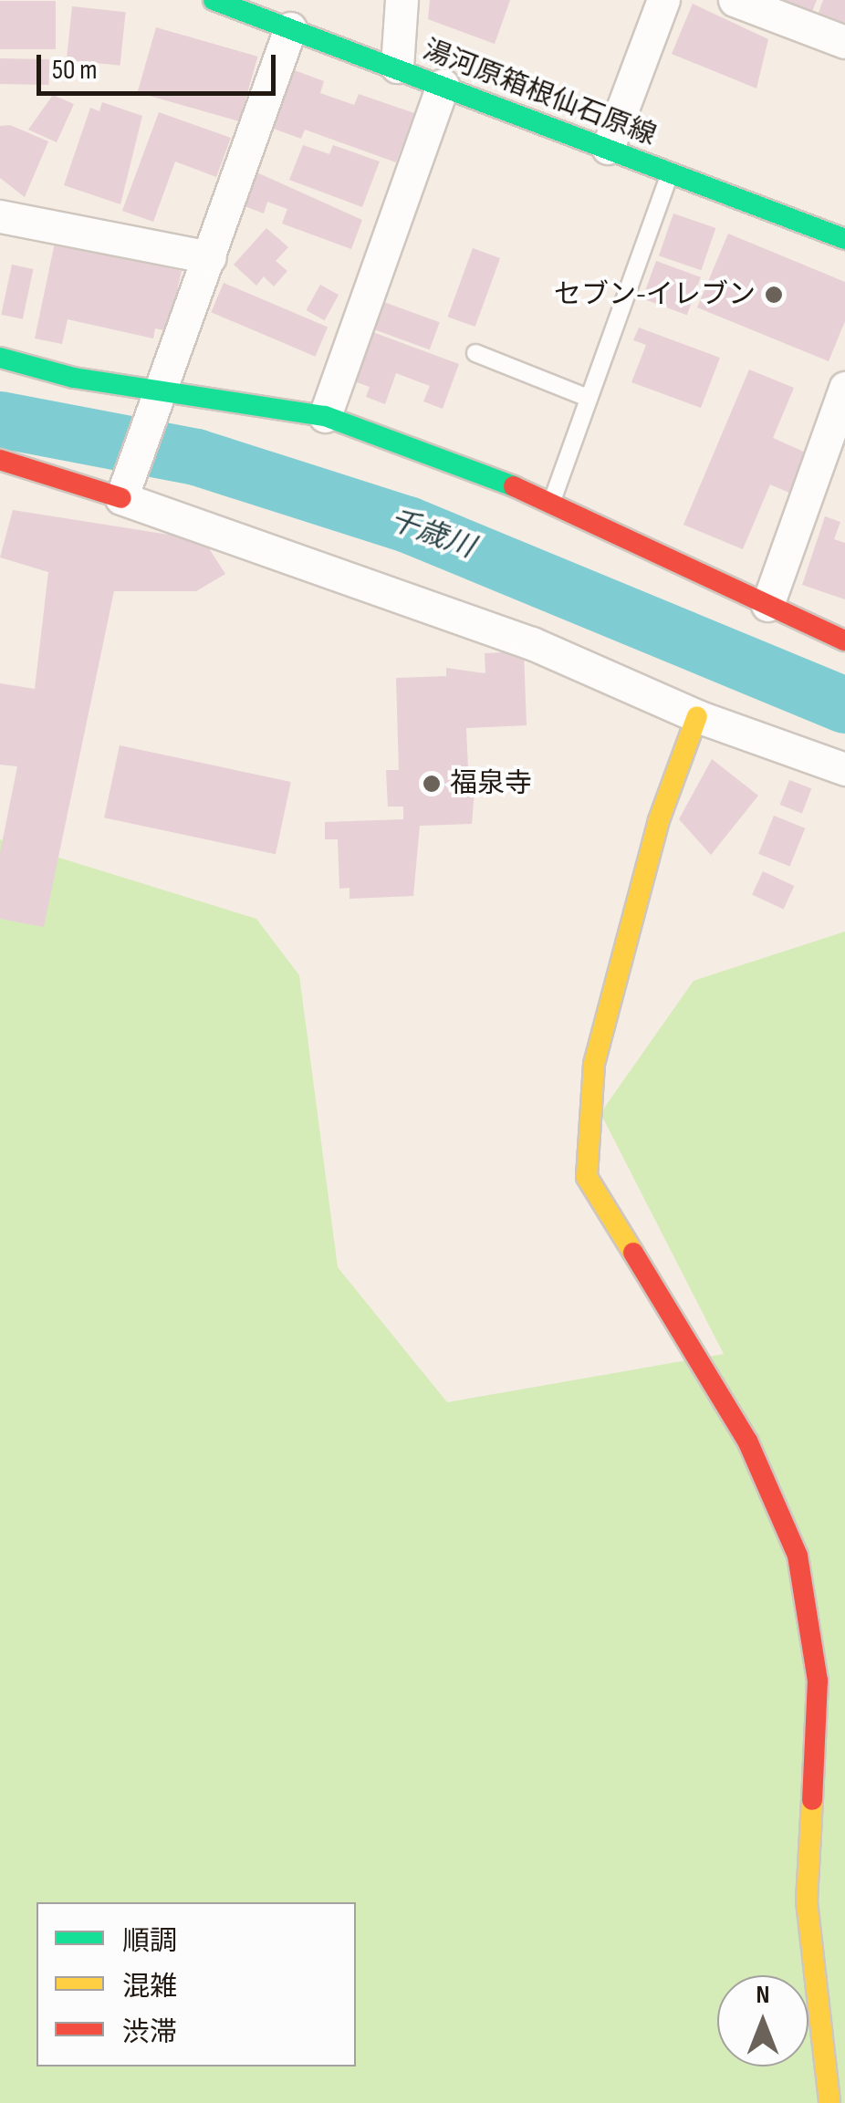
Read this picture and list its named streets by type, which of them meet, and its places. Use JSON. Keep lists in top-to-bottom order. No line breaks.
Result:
{"streets":{"street":["湯河原箱根仙石原線"]},"water":["千歳川"],"places":["セブン-イレブン","福泉寺"],"legend":["順調","混雑","渋滞"],"scale_bar":"50 m","north":"top"}
